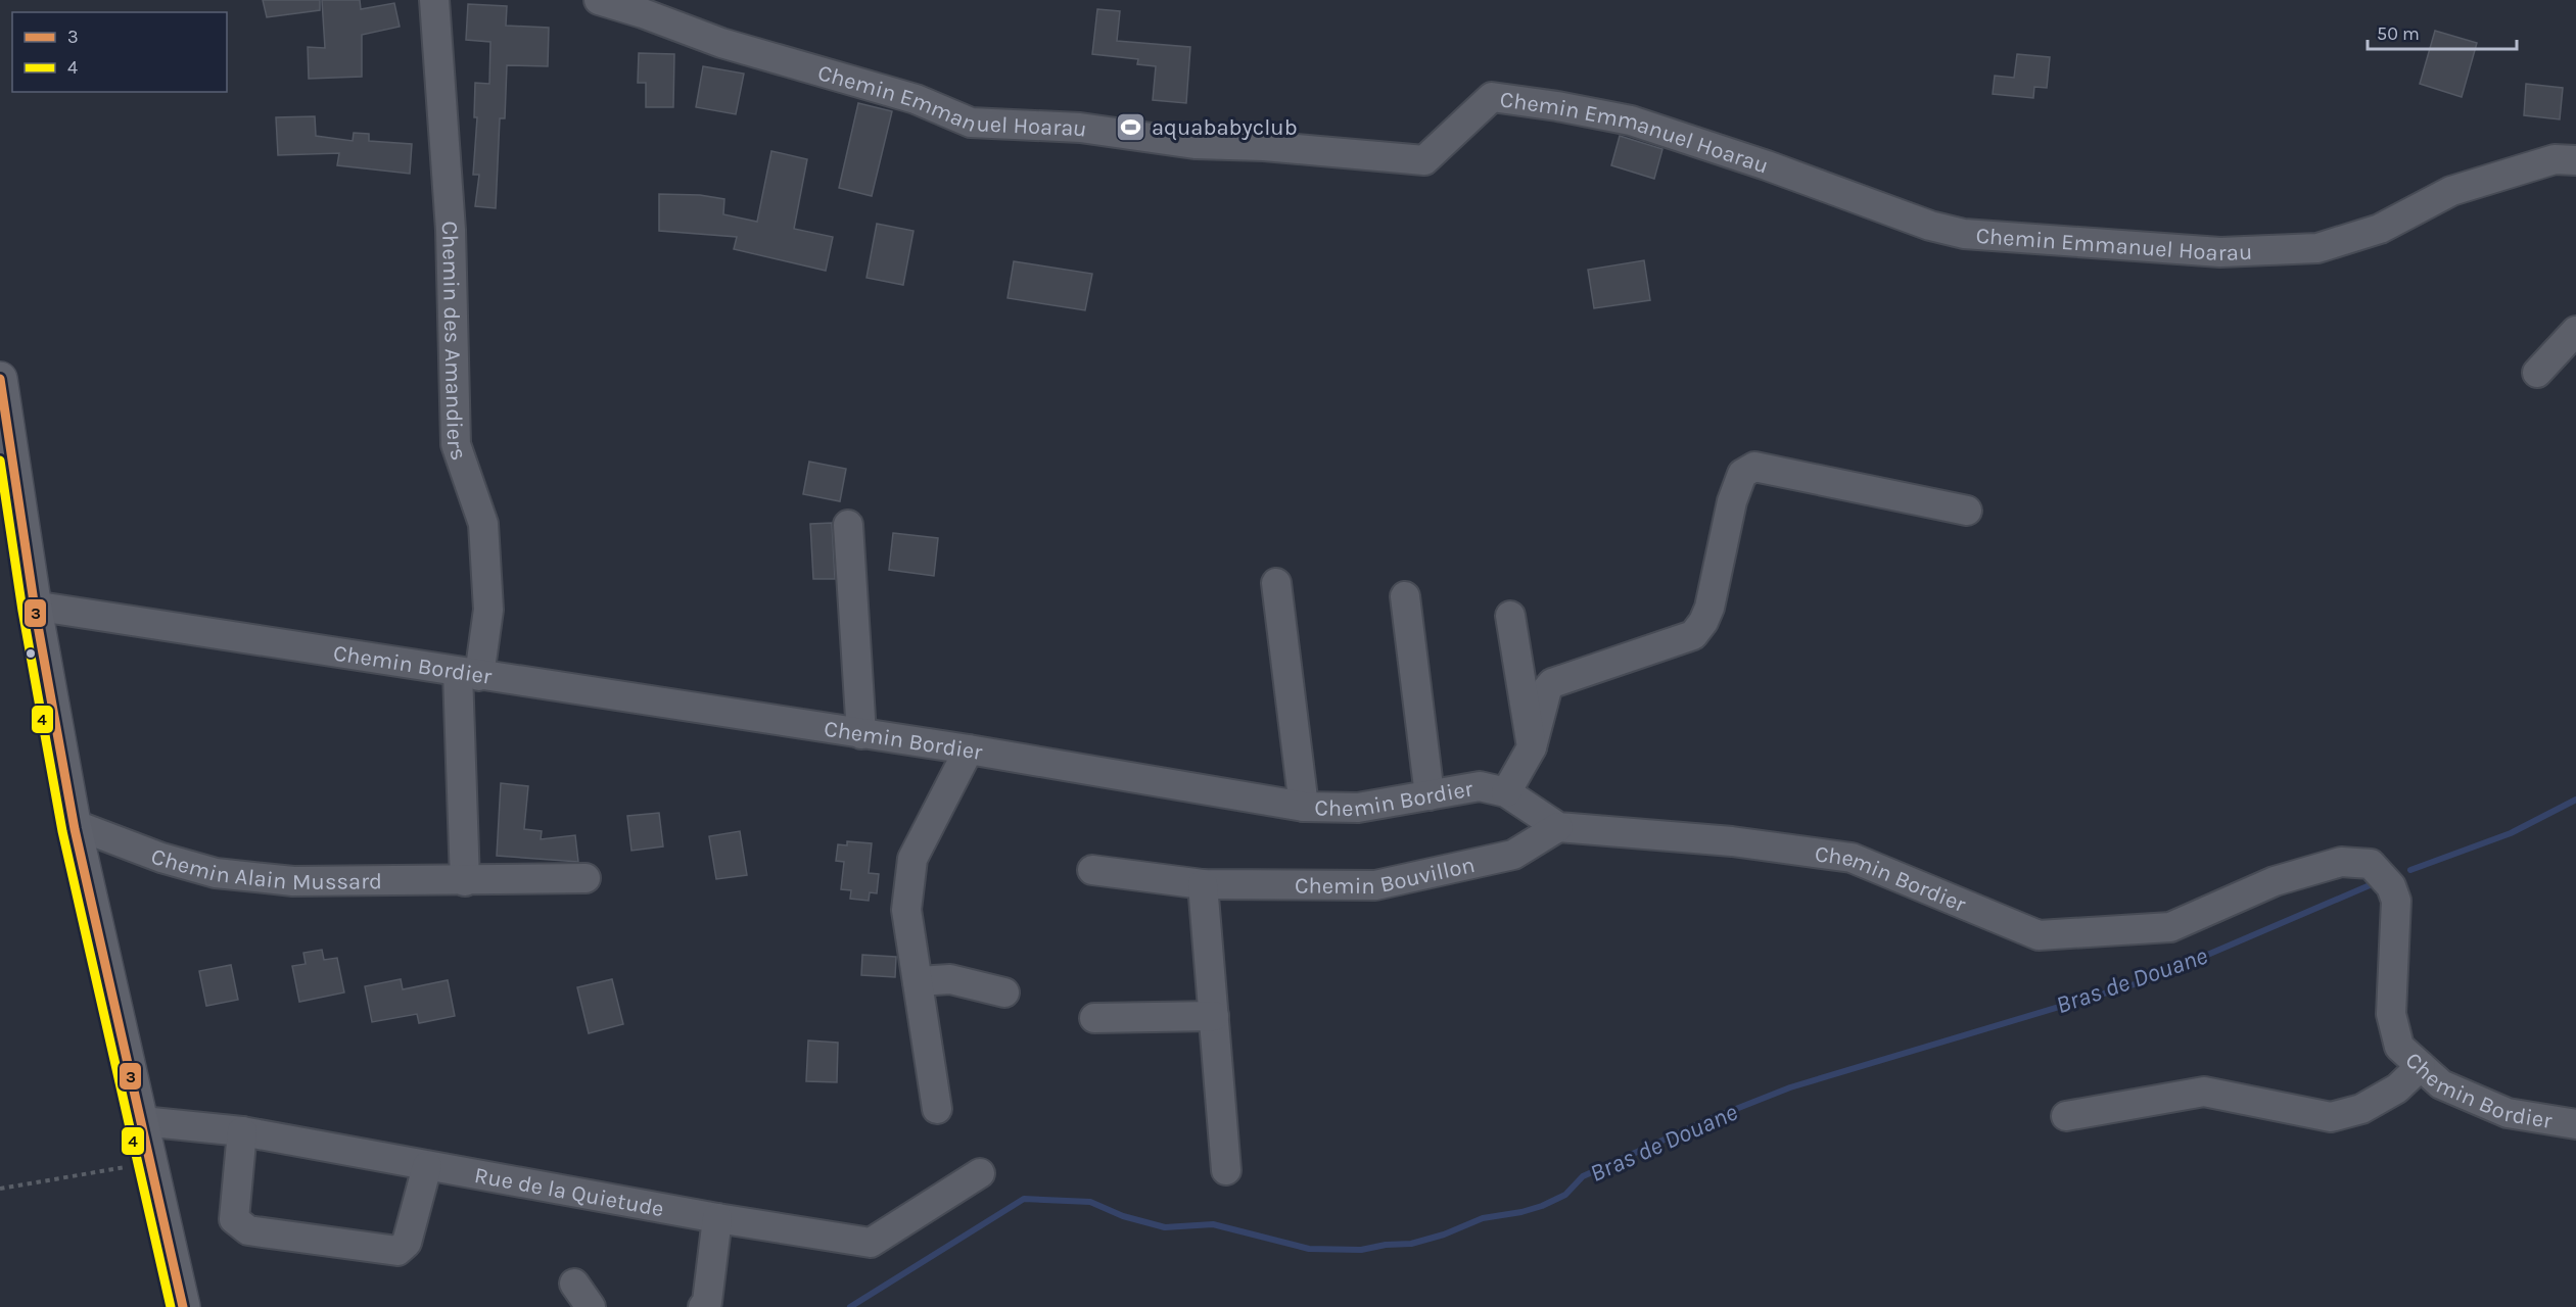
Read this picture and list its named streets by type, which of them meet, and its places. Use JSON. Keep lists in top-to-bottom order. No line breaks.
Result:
{"streets":{"street":["Chemin Emmanuel Hoarau","Chemin des Amandiers","Chemin Bordier","Chemin Alain Mussard","Chemin Bouvillon","Rue de la Quietude"]},"crossings":[["Chemin des Amandiers","Chemin Bordier"],["Chemin Bordier","Chemin Bouvillon"]],"water":["Bras de Douane"],"places":{"sports":["aquababyclub"]},"lines":["transit line 3","transit line 4"],"legend":["3","4"],"scale_bar":"50 m"}
